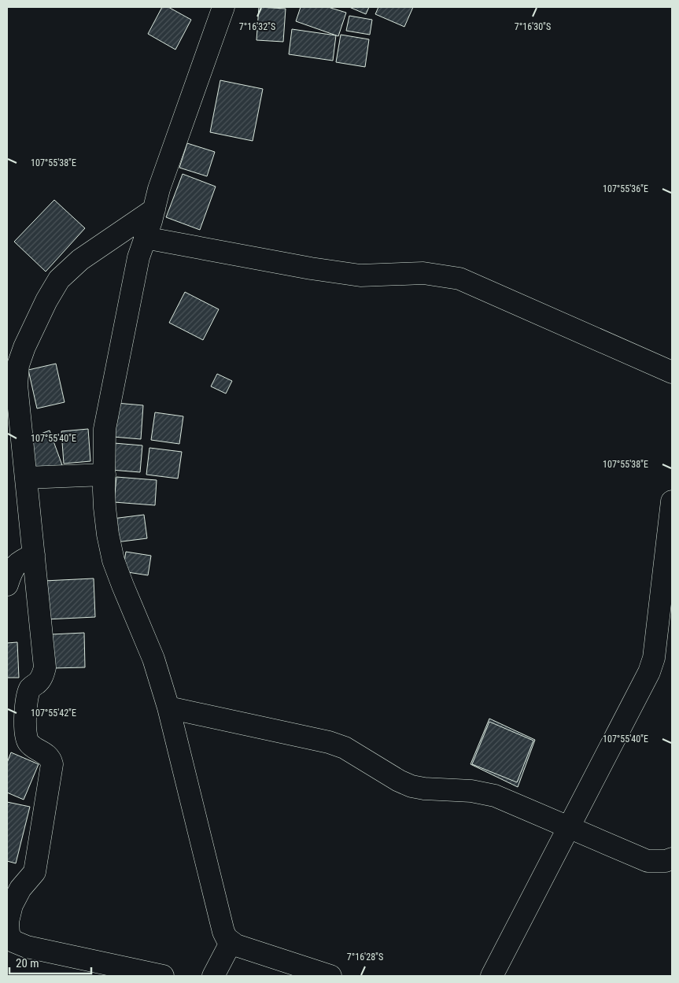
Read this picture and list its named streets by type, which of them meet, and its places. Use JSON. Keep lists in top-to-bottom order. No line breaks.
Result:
{"scale_bar":"20 m","coordinates":["7°16'32\"S","7°16'30\"S","107°55'38\"E","107°55'36\"E","107°55'40\"E","107°55'42\"E","7°16'28\"S"]}
